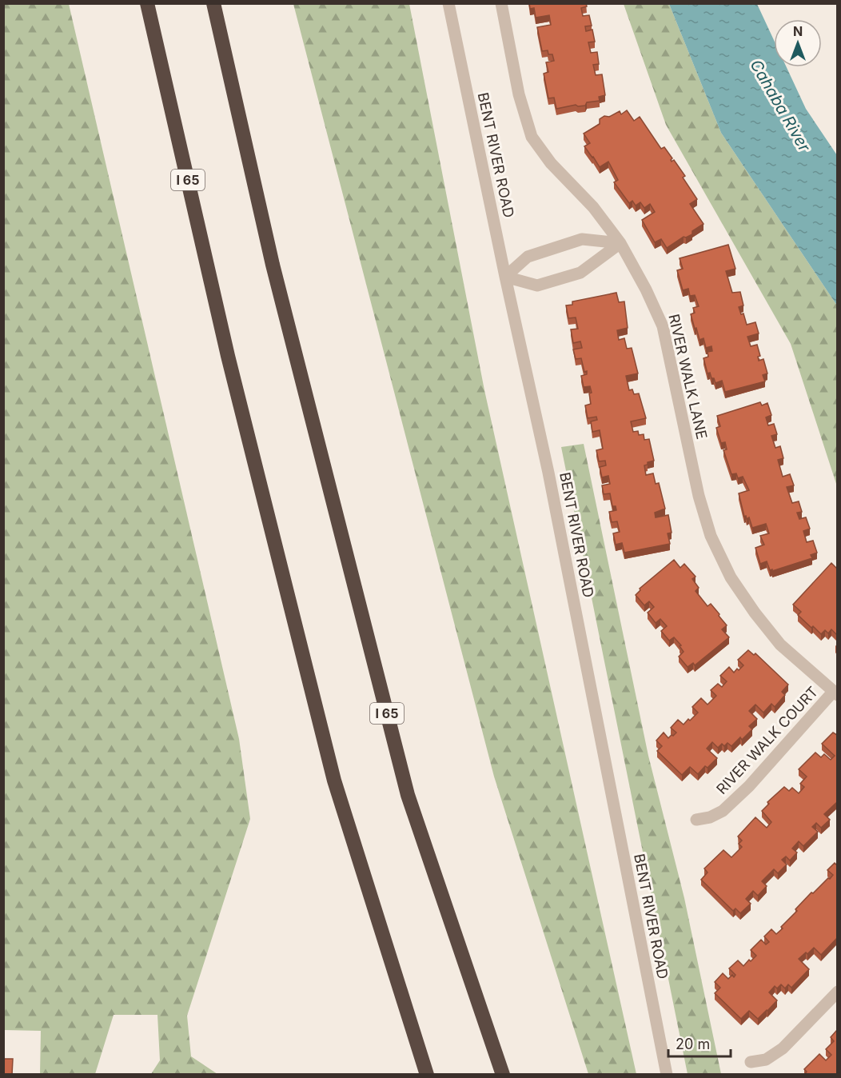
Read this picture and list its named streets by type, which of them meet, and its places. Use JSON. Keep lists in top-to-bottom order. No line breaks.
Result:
{"streets":{"highway":["I 65"],"street":["BENT RIVER ROAD","RIVER WALK LANE","RIVER WALK COURT"]},"crossings":[["RIVER WALK LANE","RIVER WALK COURT"]],"water":["Cahaba River"],"scale_bar":"20 m","north":"top"}
